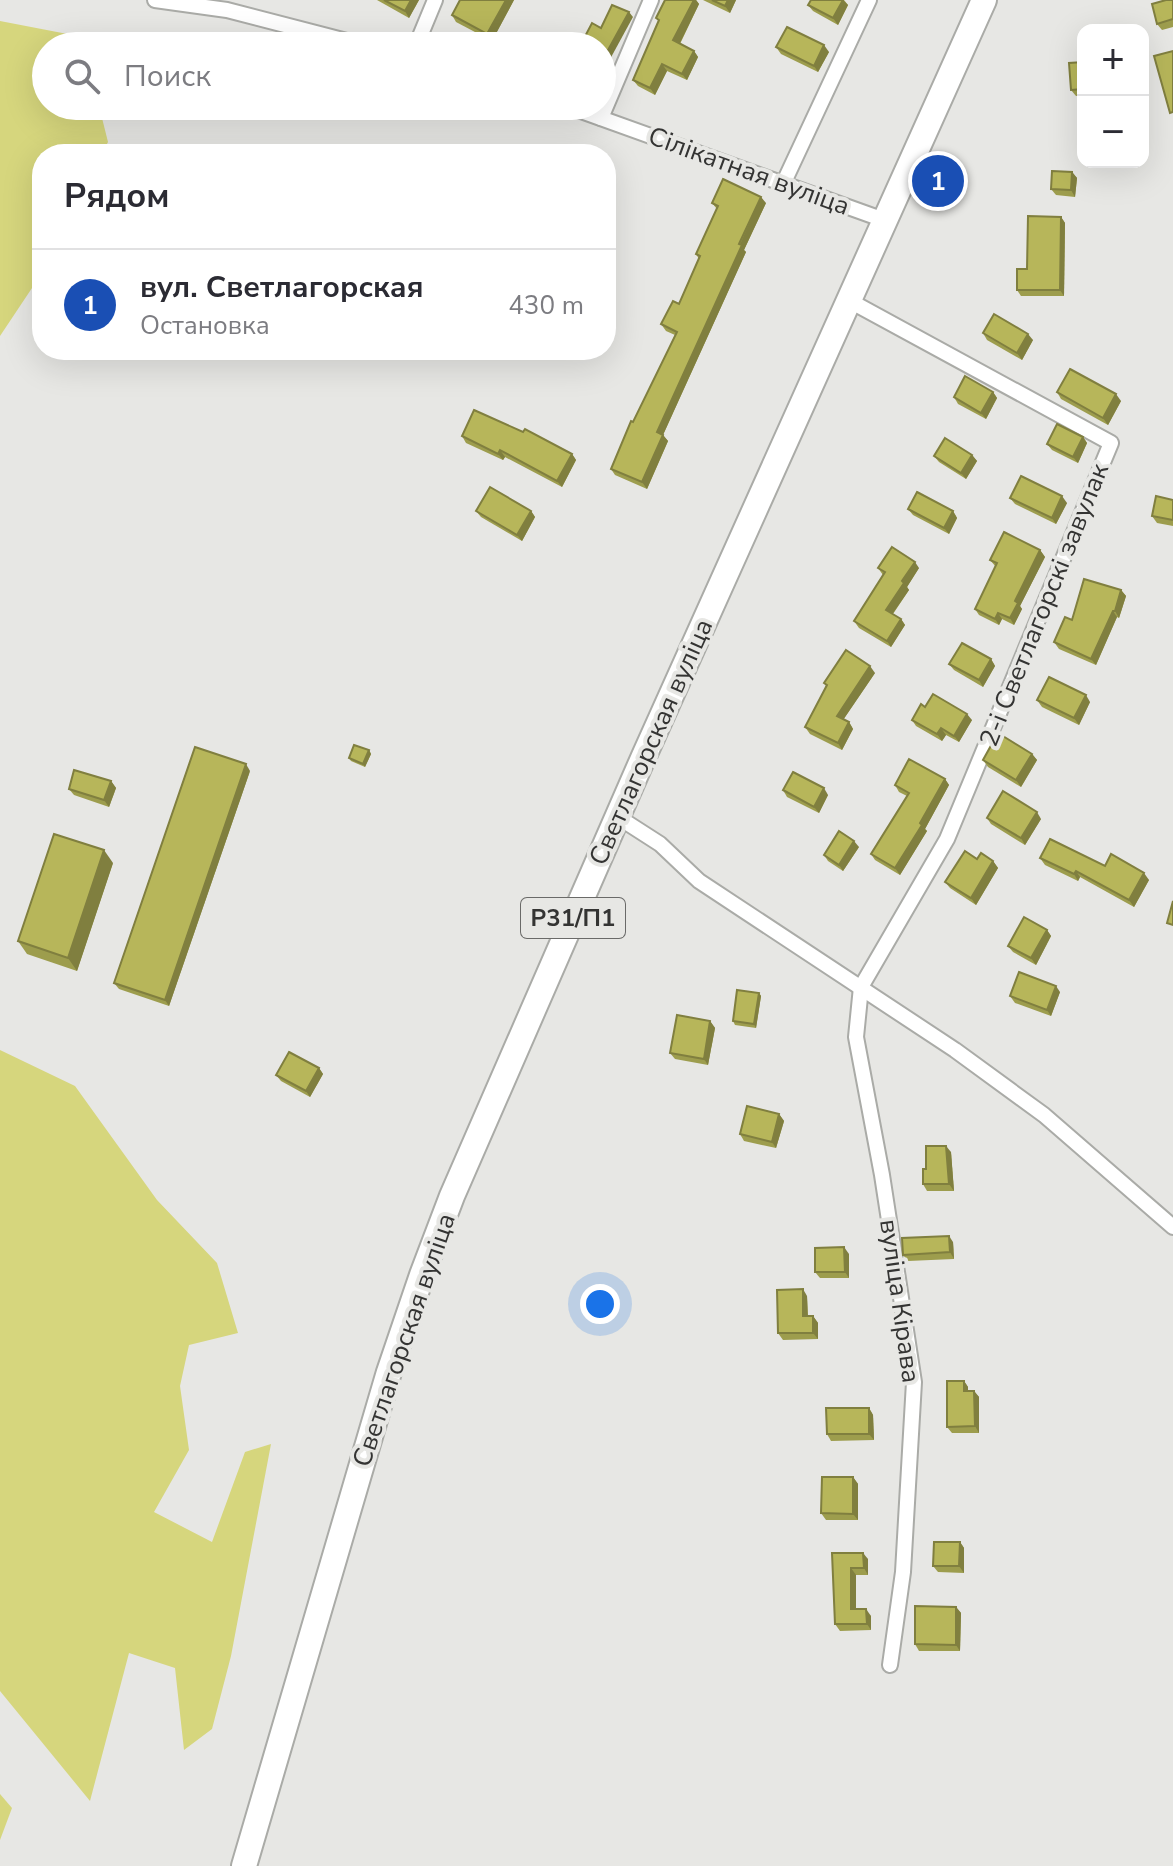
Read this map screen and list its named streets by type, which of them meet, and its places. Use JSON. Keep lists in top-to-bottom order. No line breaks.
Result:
{"streets":{"main road":["Светлагорская вуліца","Р31/П1"],"street":["Сілікатная вуліца","2-і Светлагорскі завулак","вуліца Кірава"]},"crossings":[["Сілікатная вуліца","Светлагорская вуліца"],["2-і Светлагорскі завулак","Светлагорская вуліца"],["2-і Светлагорскі завулак","вуліца Кірава"]],"page":{"map_buttons":["+","−"],"search":"Поиск","heading":"Рядом","pins":"1","list":[{"mark":"1","name":"вул. Светлагорская","note":"Остановка","value":"430 m"}]}}
